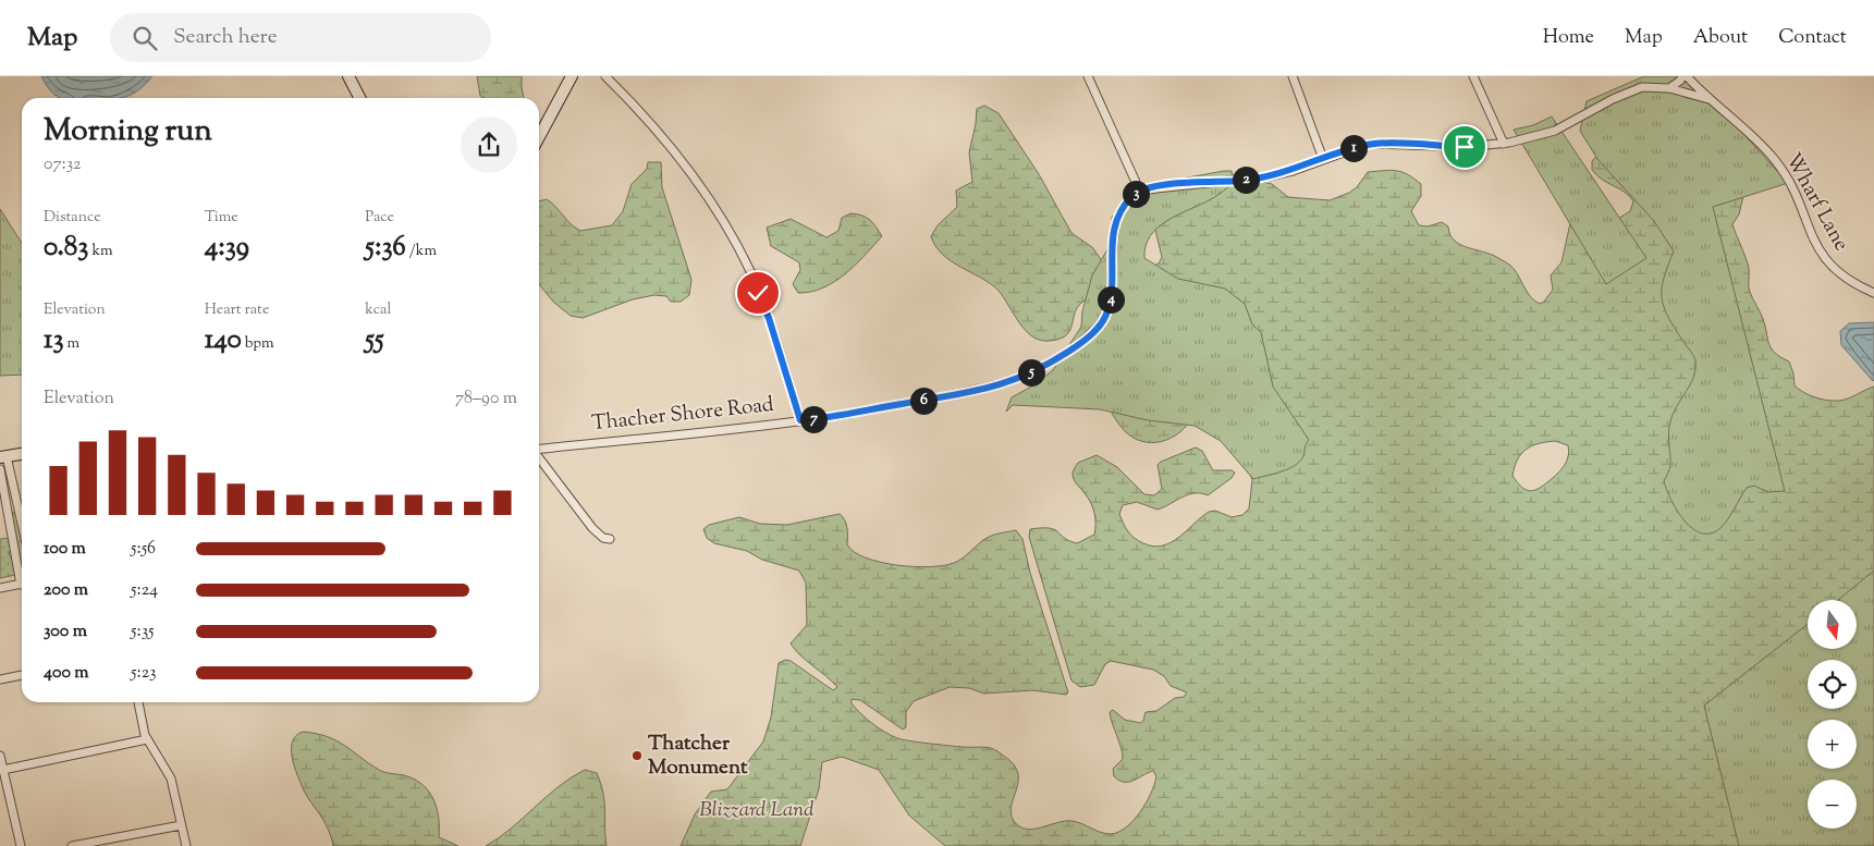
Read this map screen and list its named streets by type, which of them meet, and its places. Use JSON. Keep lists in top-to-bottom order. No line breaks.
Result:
{"streets":{"street":["Wharf Lane","Thacher Shore Road"]},"parks":["Blizzard Land"],"places":["Thatcher Monument"],"north":"bottom","page":{"header":"Map","search":"Search here","nav":["Home","Map","About","Contact"],"heading":["Morning run","07:32"],"pins":["1","2","3","4","5","6","7"],"stats":[["Distance","0.83 km"],["Time","4:39"],["Pace","5:36 /km"],["Elevation","13 m"],["Heart rate","140 bpm"],["kcal","55"]],"chart":["Elevation","78–90 m"],"list":[{"name":"100 m","note":"5:56"},{"name":"200 m","note":"5:24"},{"name":"300 m","note":"5:35"},{"name":"400 m","note":"5:23"}],"map_buttons":["+","−"]}}
